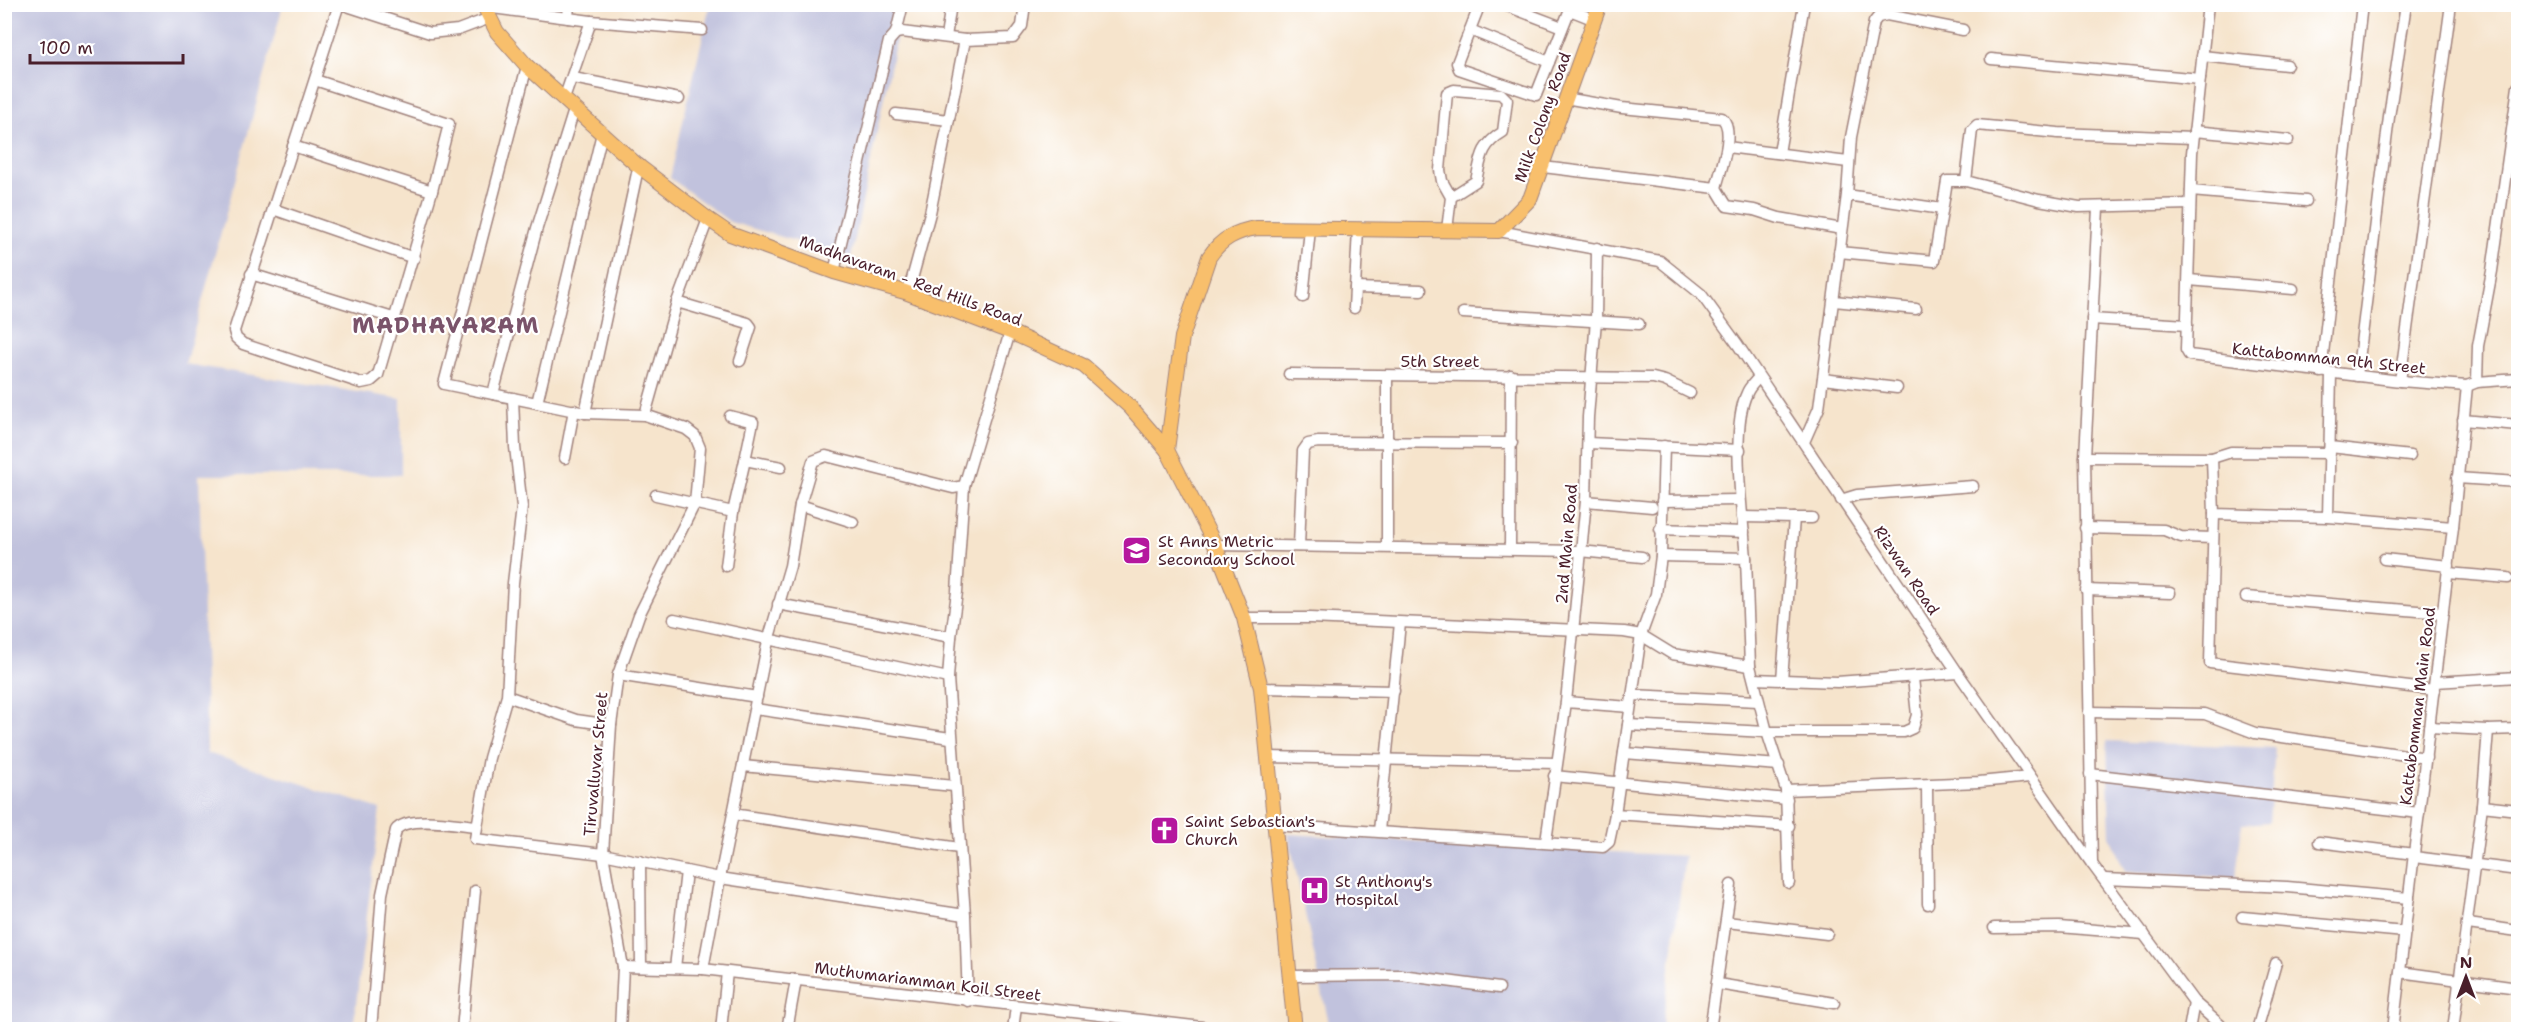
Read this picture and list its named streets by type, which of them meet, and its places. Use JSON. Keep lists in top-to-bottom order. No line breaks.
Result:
{"streets":{"main road":["Milk Colony Road","Madhavaram - Red Hills Road"],"street":["Kattabomman 9th Street","5th Street","2nd Main Road","Rizwan Road","Kattabomman Main Road","Tiruvalluvar Street","Muthumariamman Koil Street"]},"crossings":[["Milk Colony Road","Rizwan Road"],["Kattabomman 9th Street","Kattabomman Main Road"],["5th Street","2nd Main Road"],["2nd Main Road","Rizwan Road"],["Tiruvalluvar Street","Muthumariamman Koil Street"]],"districts":["MADHAVARAM"],"places":{"school or university":["St Anns Metric Secondary School"],"church":["Saint Sebastian's Church"],"hospital":["St Anthony's Hospital"]},"scale_bar":"100 m","north":"top"}
